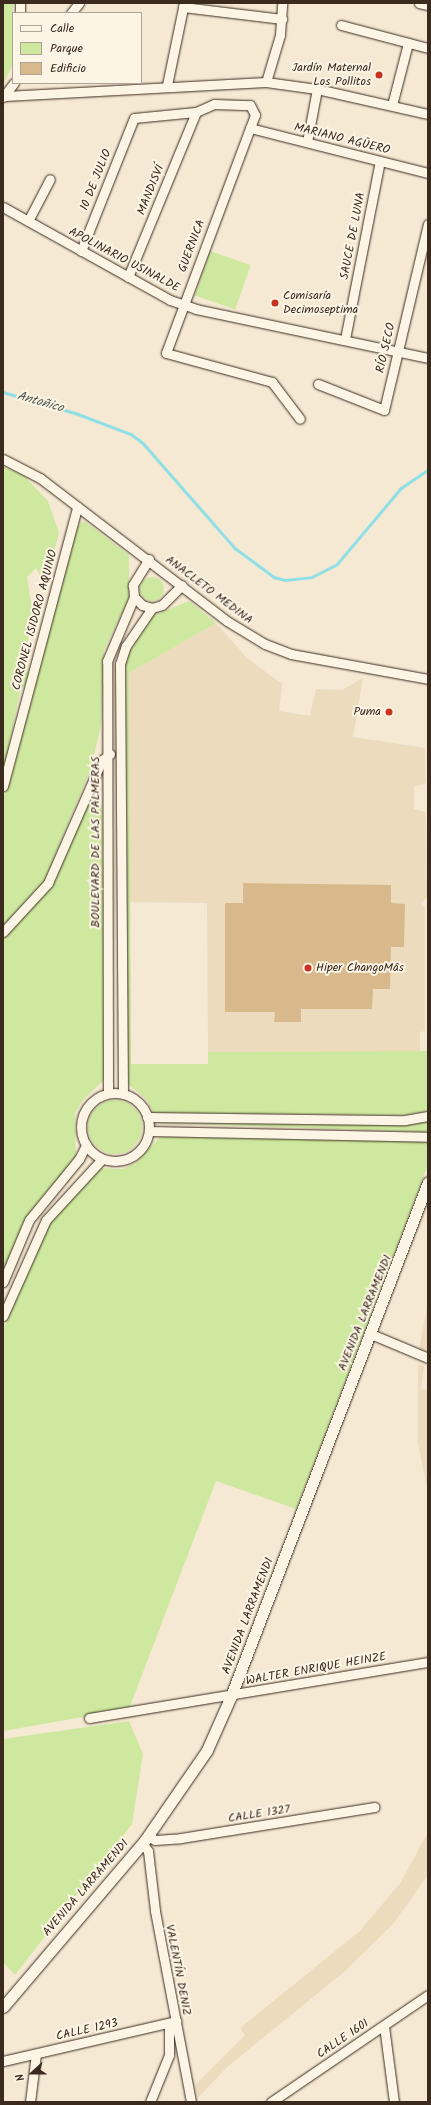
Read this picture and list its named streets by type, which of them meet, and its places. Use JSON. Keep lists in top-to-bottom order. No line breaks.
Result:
{"streets":{"main road":["AVENIDA LARRAMENDI"],"street":["MARIANO AGÜERO","10 DE JULIO","MANDISVÍ","SAUCE DE LUNA","GUERNICA","APOLINARIO USINALDE","RÍO SECO","ANACLETO MEDINA","CORONEL ISIDORO AQUINO","BOULEVARD DE LAS PALMERAS","WALTER ENRIQUE HEINZE","CALLE 1327","VALENTÍN DENIZ","CALLE 1293","CALLE 1601"]},"crossings":[["MARIANO AGÜERO","SAUCE DE LUNA"],["MARIANO AGÜERO","GUERNICA"],["10 DE JULIO","MANDISVÍ"],["10 DE JULIO","GUERNICA"],["10 DE JULIO","APOLINARIO USINALDE"],["MANDISVÍ","GUERNICA"],["MANDISVÍ","APOLINARIO USINALDE"],["SAUCE DE LUNA","APOLINARIO USINALDE"],["GUERNICA","APOLINARIO USINALDE"],["APOLINARIO USINALDE","RÍO SECO"],["ANACLETO MEDINA","CORONEL ISIDORO AQUINO"],["ANACLETO MEDINA","BOULEVARD DE LAS PALMERAS"],["AVENIDA LARRAMENDI","WALTER ENRIQUE HEINZE"],["AVENIDA LARRAMENDI","CALLE 1327"],["AVENIDA LARRAMENDI","VALENTÍN DENIZ"],["CALLE 1327","VALENTÍN DENIZ"],["VALENTÍN DENIZ","CALLE 1293"]],"water":["Antoñico"],"places":["Jardín Maternal Los Pollitos","Comisaría Decimoseptima","Puma","Hiper ChangoMâs"],"legend":["Calle","Parque","Edificio"],"north":"left"}
